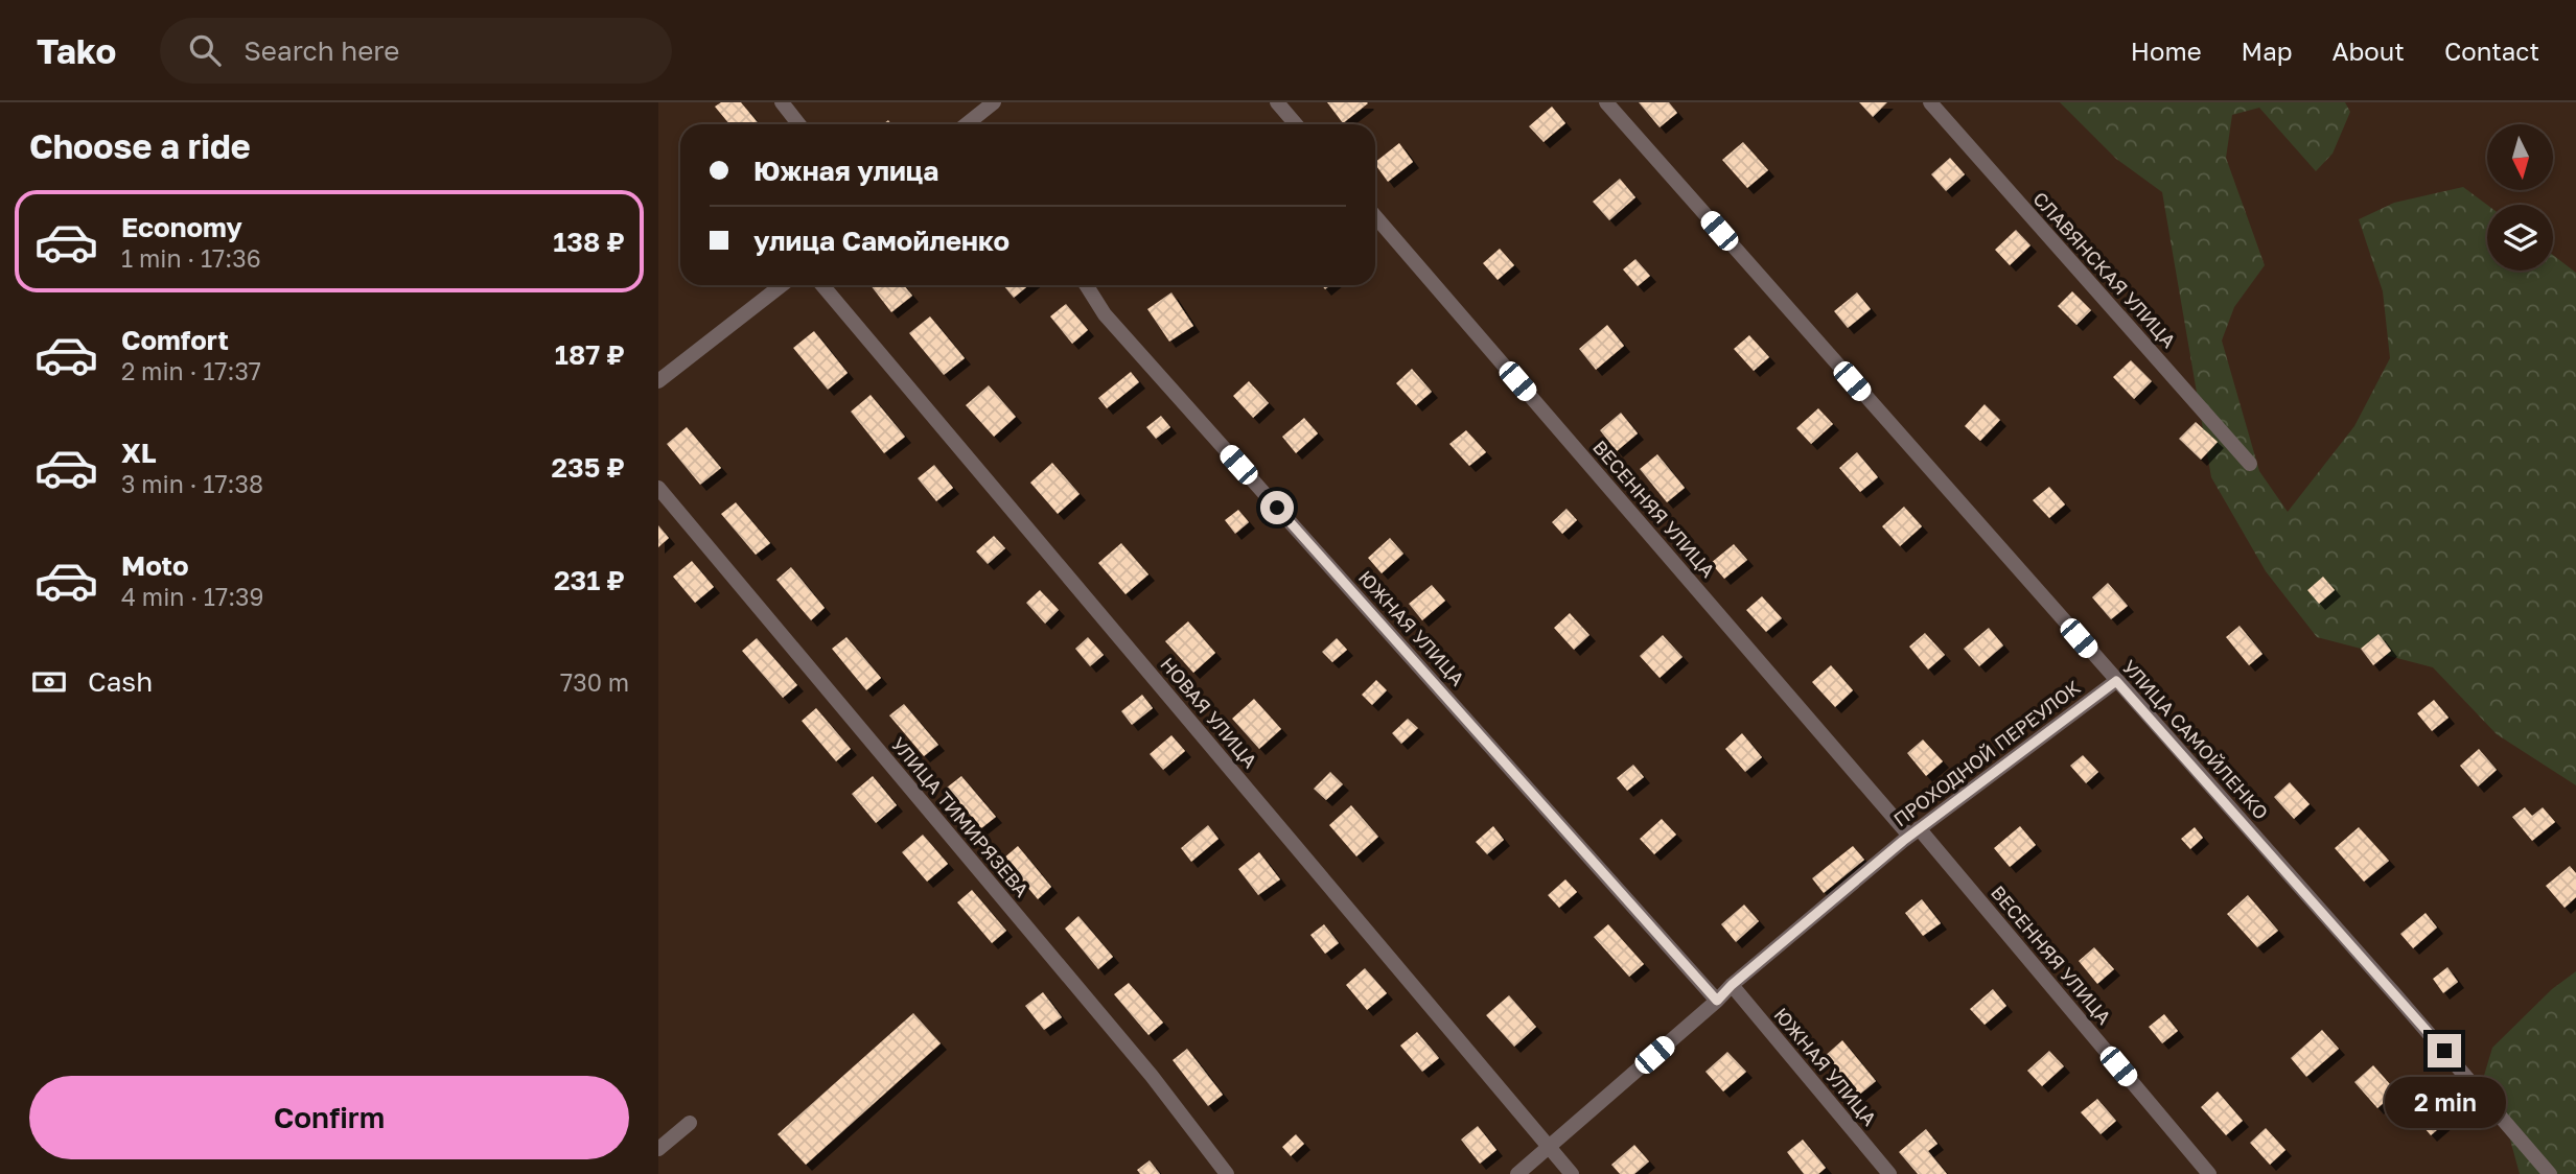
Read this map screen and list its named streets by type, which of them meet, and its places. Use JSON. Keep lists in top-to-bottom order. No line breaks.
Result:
{"streets":{"street":["СЛАВЯНСКАЯ УЛИЦА","ВЕСЕННЯЯ УЛИЦА","ЮЖНАЯ УЛИЦА","НОВАЯ УЛИЦА","УЛИЦА САМОЙЛЕНКО","ПРОХОДНОЙ ПЕРЕУЛОК","УЛИЦА ТИМИРЯЗЕВА"]},"crossings":[["ВЕСЕННЯЯ УЛИЦА","ПРОХОДНОЙ ПЕРЕУЛОК"],["ЮЖНАЯ УЛИЦА","ПРОХОДНОЙ ПЕРЕУЛОК"],["НОВАЯ УЛИЦА","ПРОХОДНОЙ ПЕРЕУЛОК"],["УЛИЦА САМОЙЛЕНКО","ПРОХОДНОЙ ПЕРЕУЛОК"]],"north":"bottom","page":{"header":"Tako","search":"Search here","nav":["Home","Map","About","Contact"],"heading":"Choose a ride","banner":["Южная улица","улица Самойленко"],"list":[{"name":"Economy","note":"1 min · 17:36","value":"138 ₽"},{"name":"Comfort","note":"2 min · 17:37","value":"187 ₽"},{"name":"XL","note":"3 min · 17:38","value":"235 ₽"},{"name":"Moto","note":"4 min · 17:39","value":"231 ₽"}],"pay":["Cash","730 m"],"buttons":"Confirm","bubble":"2 min"}}
